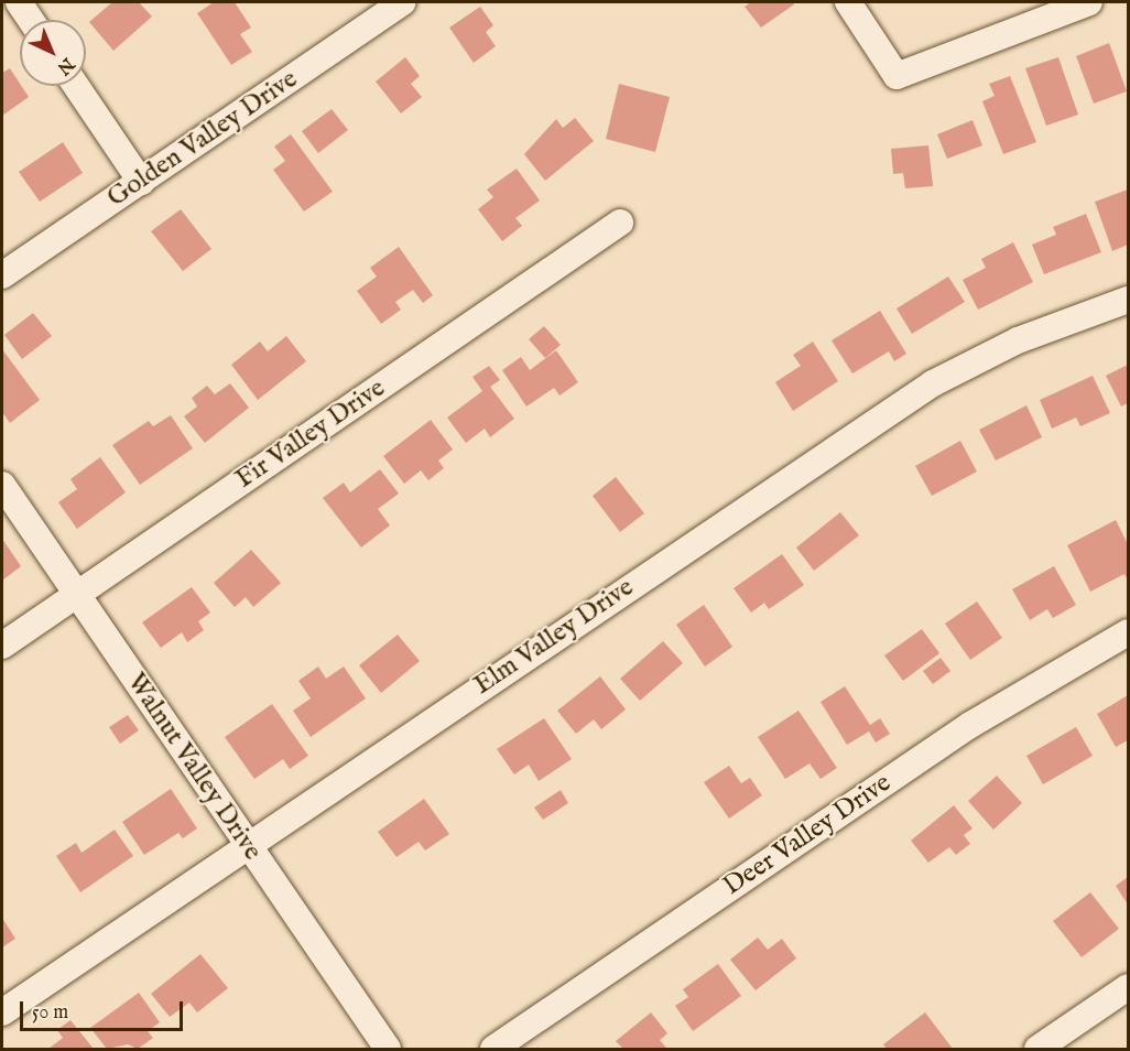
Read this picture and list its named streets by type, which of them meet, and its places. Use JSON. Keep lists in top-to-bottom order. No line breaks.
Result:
{"streets":{"street":["Golden Valley Drive","Fir Valley Drive","Elm Valley Drive","Walnut Valley Drive","Deer Valley Drive"]},"crossings":[["Fir Valley Drive","Walnut Valley Drive"],["Elm Valley Drive","Walnut Valley Drive"]],"scale_bar":"50 m","north":"bottom right"}
